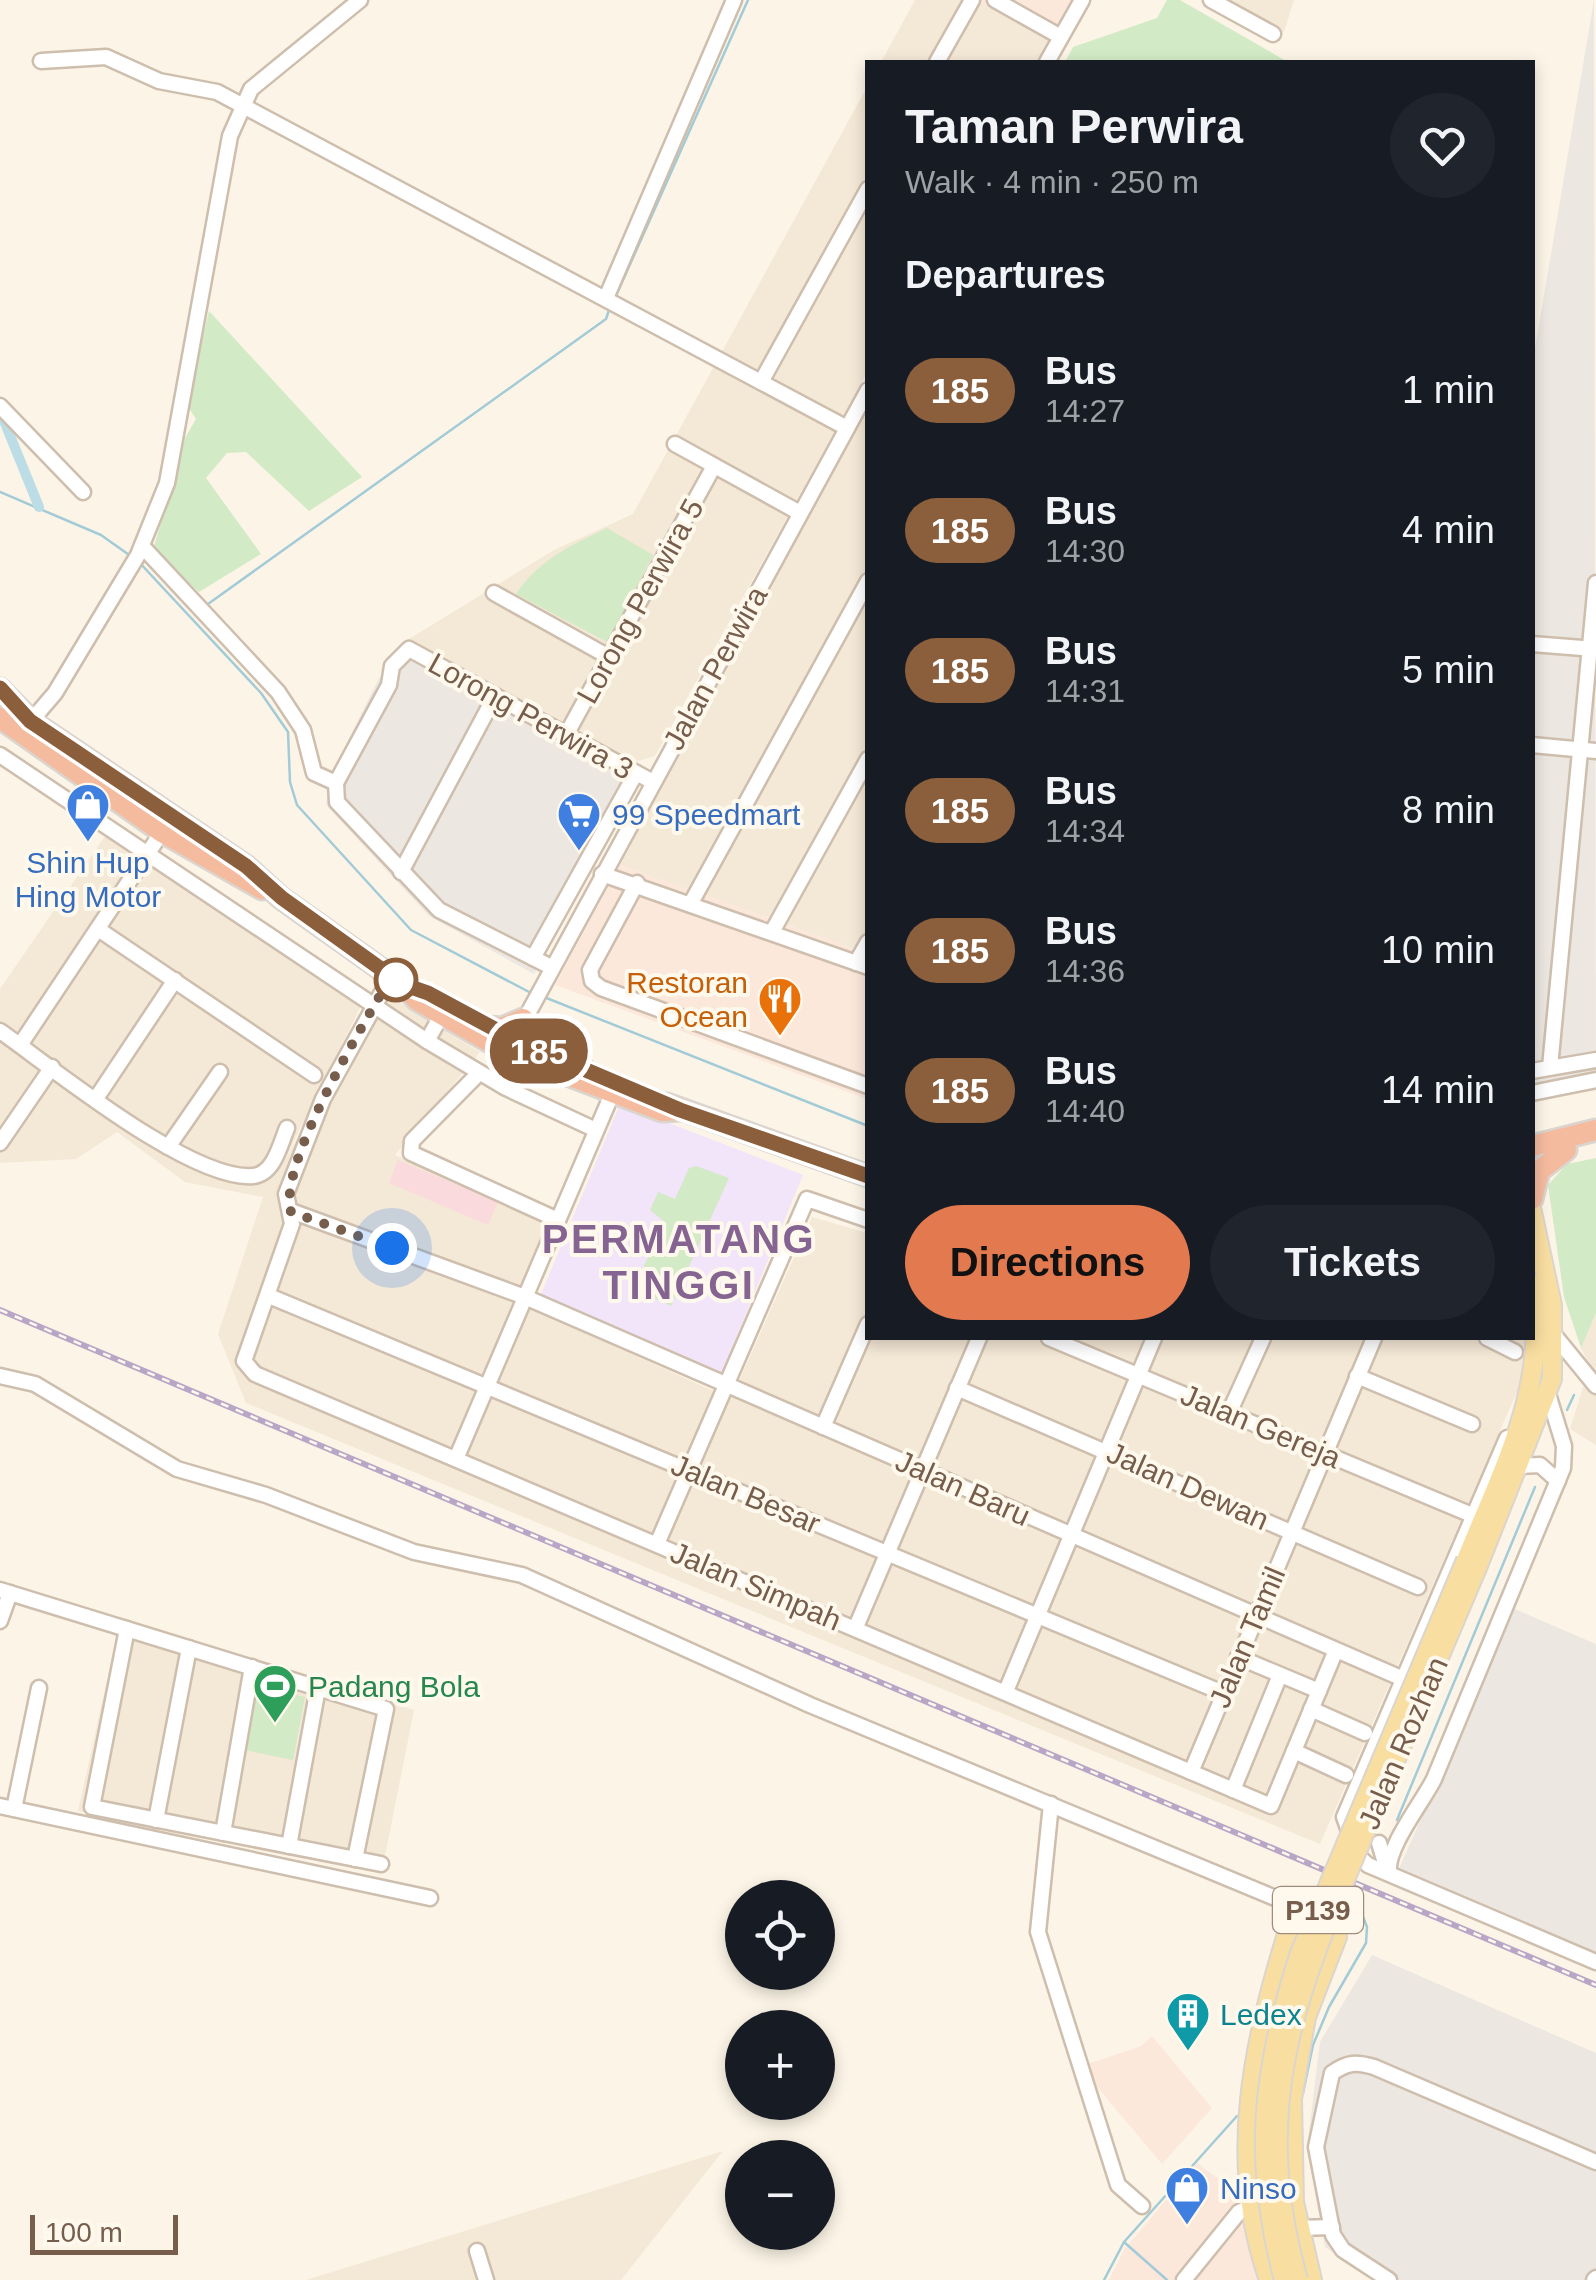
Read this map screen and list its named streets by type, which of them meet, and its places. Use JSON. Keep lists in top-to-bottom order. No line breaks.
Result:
{"streets":{"main road":["Jalan Rozhan","P139"],"street":["Lorong Perwira 5","Jalan Perwira","Lorong Perwira 3","Jalan Gereja","Jalan Dewan","Jalan Baru","Jalan Besar","Jalan Simpah","Jalan Tamil"]},"crossings":[["Lorong Perwira 5","Lorong Perwira 3"],["Jalan Perwira","Lorong Perwira 3"],["Jalan Gereja","Jalan Tamil"],["Jalan Dewan","Jalan Tamil"],["Jalan Baru","Jalan Tamil"],["Jalan Besar","Jalan Simpah"],["Jalan Besar","Jalan Tamil"],["Jalan Simpah","Jalan Tamil"]],"districts":["PERMATANG TINGGI"],"places":{"shop":["Shin Hup Hing Motor","Ninso"],"supermarket":["99 Speedmart"],"restaurant":["Restoran Ocean"],"sports":["Padang Bola"],"building":["Ledex"]},"lines":["bus line 185"],"scale_bar":"100 m","page":{"on_map":"185","heading":[["Taman Perwira","Walk · 4 min · 250 m"],"Departures"],"list":[{"mark":"185","name":"Bus","note":"14:27","value":"1 min"},{"mark":"185","name":"Bus","note":"14:30","value":"4 min"},{"mark":"185","name":"Bus","note":"14:31","value":"5 min"},{"mark":"185","name":"Bus","note":"14:34","value":"8 min"},{"mark":"185","name":"Bus","note":"14:36","value":"10 min"},{"mark":"185","name":"Bus","note":"14:40","value":"14 min"}],"buttons":["Directions","Tickets"],"map_buttons":["+","−"],"scale":"100 m"}}
